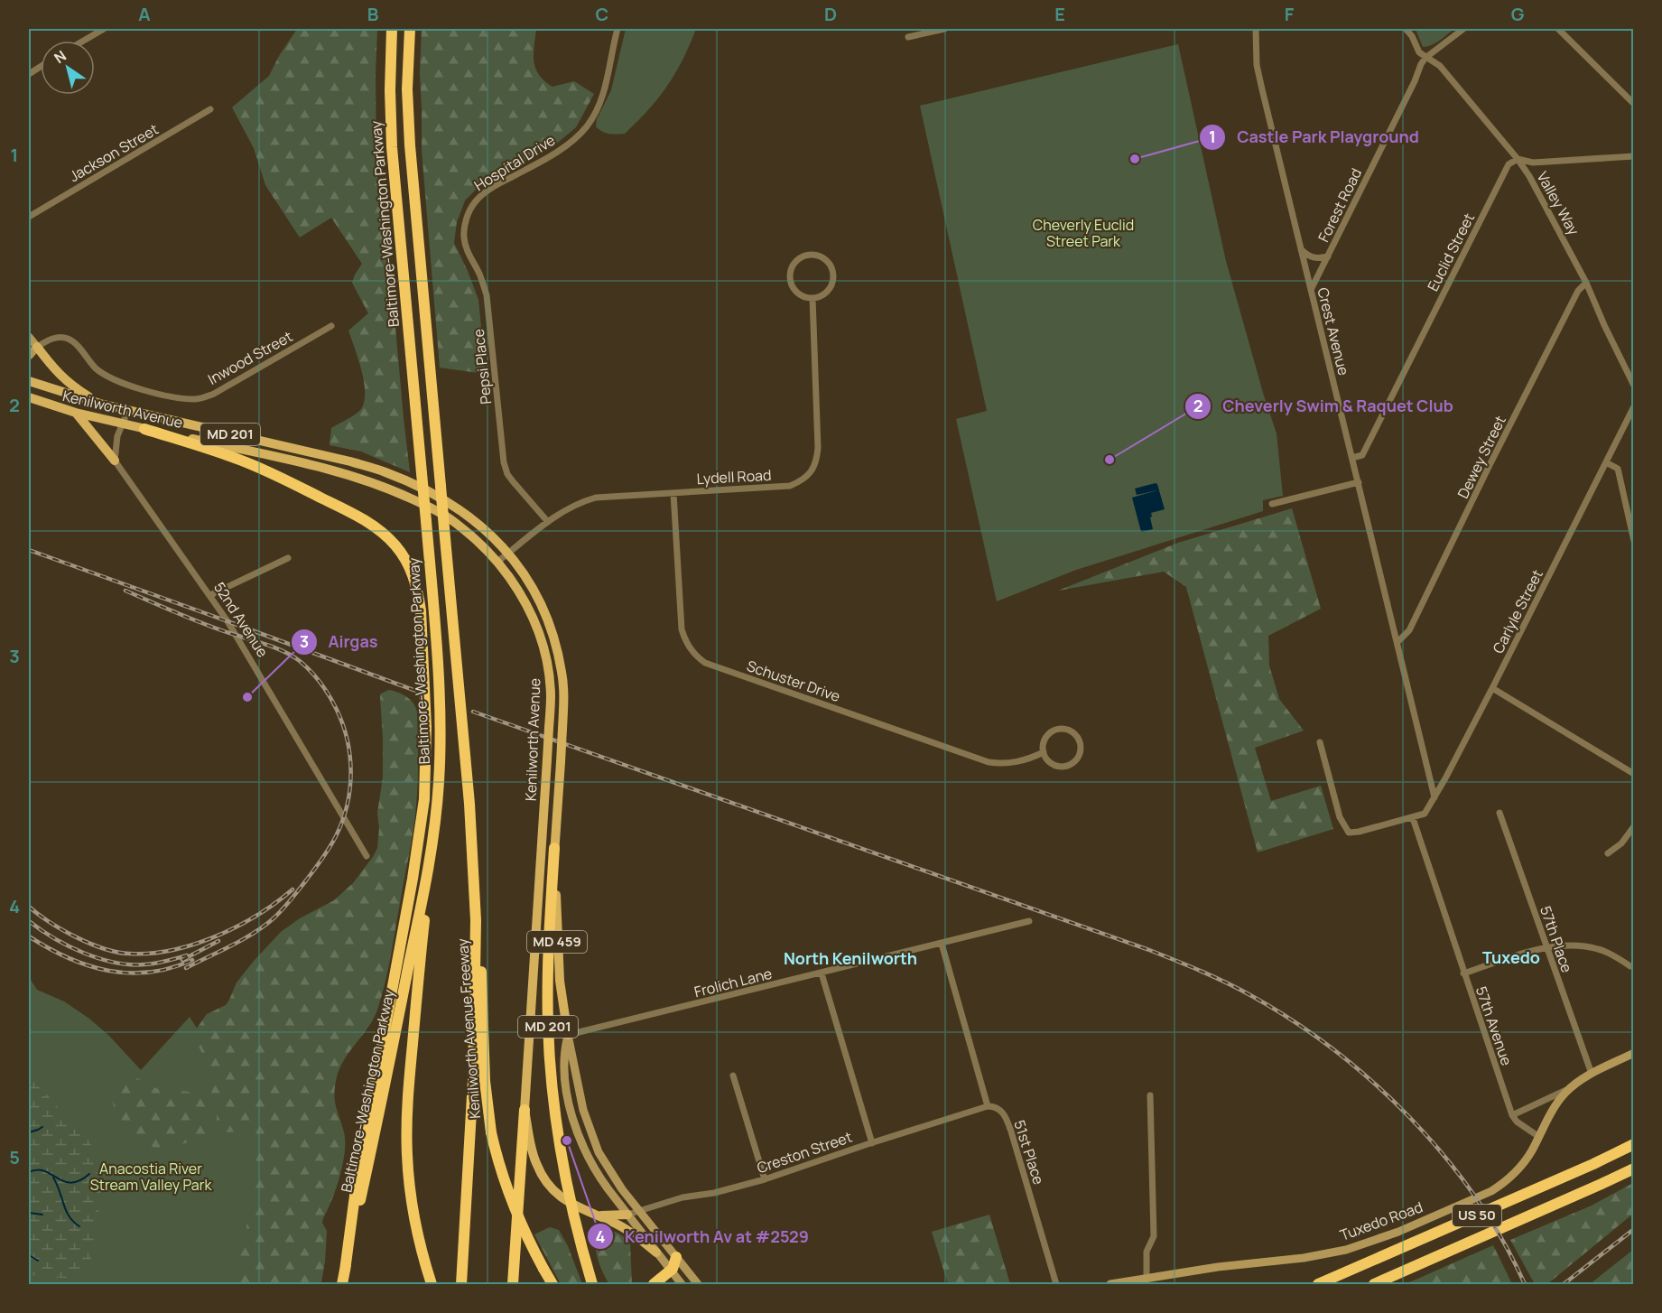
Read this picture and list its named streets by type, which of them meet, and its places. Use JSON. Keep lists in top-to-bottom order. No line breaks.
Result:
{"streets":{"highway":["Baltimore-Washington Parkway","MD 201","Kenilworth Avenue Freeway","US 50"],"main road":["Kenilworth Avenue","MD 459","Tuxedo Road"],"street":["Jackson Street","Hospital Drive","Valley Way","Forest Road","Euclid Street","Crest Avenue","Inwood Street","Pepsi Place","Dewey Street","Lydell Road","Carlyle Street","52nd Avenue","Schuster Drive","57th Place","Frolich Lane","57th Avenue","Creston Street","51st Place"]},"crossings":[["Hospital Drive","Pepsi Place"],["Valley Way","Forest Road"],["Valley Way","Euclid Street"],["Valley Way","Dewey Street"],["Forest Road","Crest Avenue"],["Baltimore-Washington Parkway","Kenilworth Avenue Freeway"],["Euclid Street","Crest Avenue"],["Crest Avenue","Dewey Street"],["Crest Avenue","Carlyle Street"],["Pepsi Place","Lydell Road"],["Kenilworth Avenue","MD 201"],["Kenilworth Avenue","Lydell Road"],["Kenilworth Avenue","Frolich Lane"],["Kenilworth Avenue","Creston Street"],["Lydell Road","Schuster Drive"],["Carlyle Street","57th Avenue"],["57th Place","Tuxedo Road"],["57th Avenue","Tuxedo Road"],["Creston Street","51st Place"]],"districts":["Tuxedo","North Kenilworth"],"parks":["Cheverly Euclid Street Park","Anacostia River Stream Valley Park"],"places":["Castle Park Playground","Cheverly Swim & Raquet Club","Airgas","Kenilworth Av at #2529"],"north":"top left","grid":{"columns":["A","B","C","D","E","F","G"],"rows":["1","2","3","4","5"]}}
